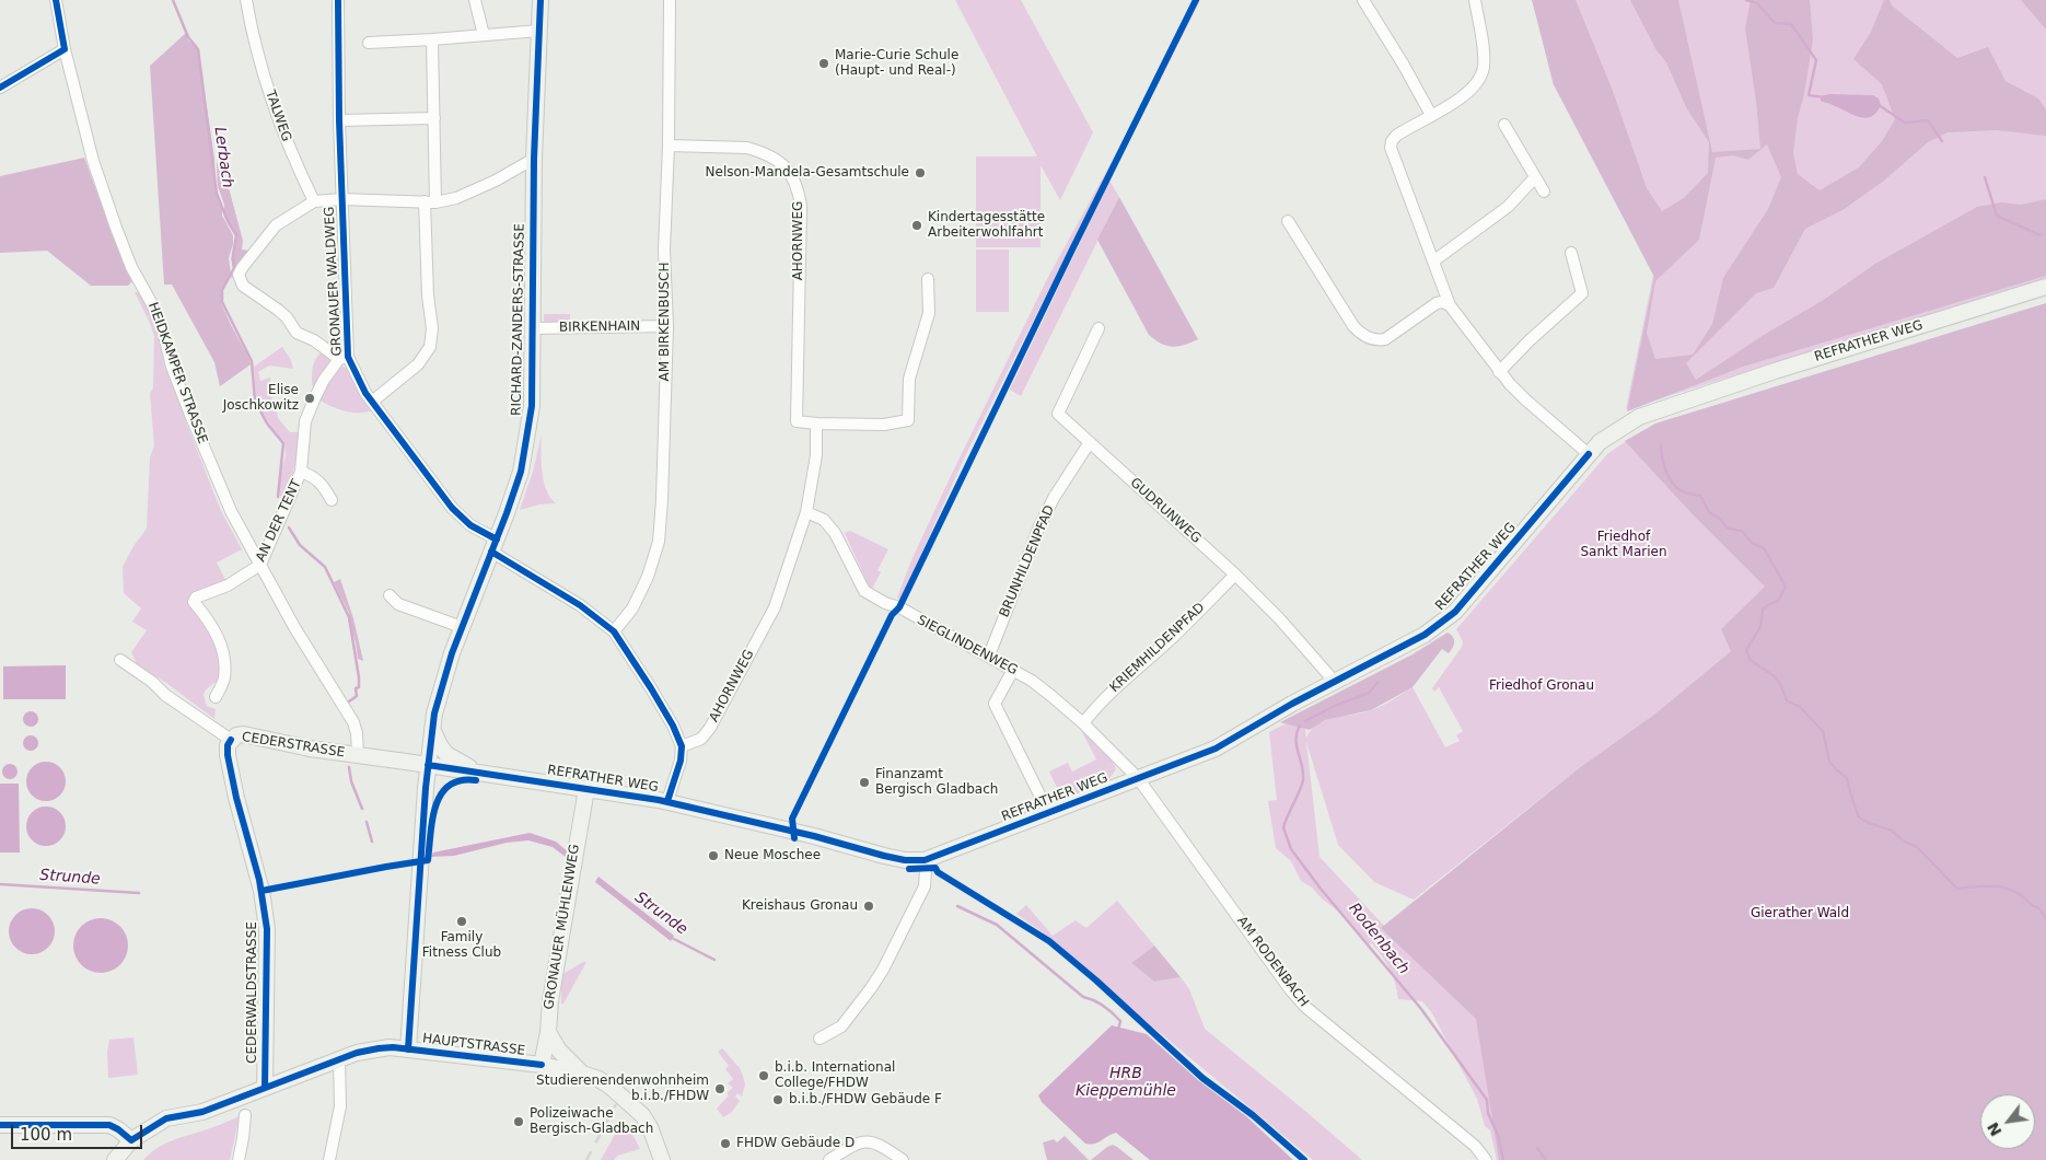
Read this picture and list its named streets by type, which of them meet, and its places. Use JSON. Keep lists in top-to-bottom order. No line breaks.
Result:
{"streets":{"main road":["RICHARD-ZANDERS-STRASSE","REFRATHER WEG","CEDERSTRASSE","GRONAUER MÜHLENWEG","CEDERWALDSTRASSE","HAUPTSTRASSE"],"street":["TALWEG","AHORNWEG","GRONAUER WALDWEG","AM BIRKENBUSCH","BIRKENHAIN","HEIDKAMPER STRASSE","GUDRUNWEG","AN DER TENT","BRUNHILDENPFAD","SIEGLINDENWEG","KRIEMHILDENPFAD","AM RODENBACH"]},"crossings":[["AHORNWEG","GRONAUER WALDWEG"],["AHORNWEG","AM BIRKENBUSCH"],["AHORNWEG","SIEGLINDENWEG"],["GRONAUER WALDWEG","RICHARD-ZANDERS-STRASSE"],["GRONAUER WALDWEG","AM BIRKENBUSCH"],["GRONAUER WALDWEG","AN DER TENT"],["RICHARD-ZANDERS-STRASSE","BIRKENHAIN"],["RICHARD-ZANDERS-STRASSE","REFRATHER WEG"],["RICHARD-ZANDERS-STRASSE","CEDERSTRASSE"],["RICHARD-ZANDERS-STRASSE","HAUPTSTRASSE"],["AM BIRKENBUSCH","BIRKENHAIN"],["REFRATHER WEG","GUDRUNWEG"],["REFRATHER WEG","SIEGLINDENWEG"],["REFRATHER WEG","CEDERSTRASSE"],["REFRATHER WEG","GRONAUER MÜHLENWEG"],["REFRATHER WEG","AM RODENBACH"],["HEIDKAMPER STRASSE","AN DER TENT"],["HEIDKAMPER STRASSE","CEDERSTRASSE"],["GUDRUNWEG","BRUNHILDENPFAD"],["GUDRUNWEG","KRIEMHILDENPFAD"],["BRUNHILDENPFAD","SIEGLINDENWEG"],["SIEGLINDENWEG","KRIEMHILDENPFAD"],["SIEGLINDENWEG","AM RODENBACH"],["CEDERSTRASSE","CEDERWALDSTRASSE"],["GRONAUER MÜHLENWEG","HAUPTSTRASSE"],["CEDERWALDSTRASSE","HAUPTSTRASSE"]],"water":["Lerbach","Strunde","Rodenbach","HRB Kieppemühle"],"parks":["Friedhof Sankt Marien","Friedhof Gronau","Gierather Wald"],"places":["Marie-Curie Schule (Haupt- und Real-)","Nelson-Mandela-Gesamtschule","Kindertagesstätte Arbeiterwohlfahrt","Elise Joschkowitz","Finanzamt Bergisch Gladbach","Neue Moschee","Kreishaus Gronau","Family Fitness Club","b.i.b. International College/FHDW","Studierenendenwohnheim b.i.b./FHDW","b.i.b./FHDW Gebäude F","Polizeiwache Bergisch-Gladbach","FHDW Gebäude D"],"scale_bar":"100 m","north":"bottom left"}
